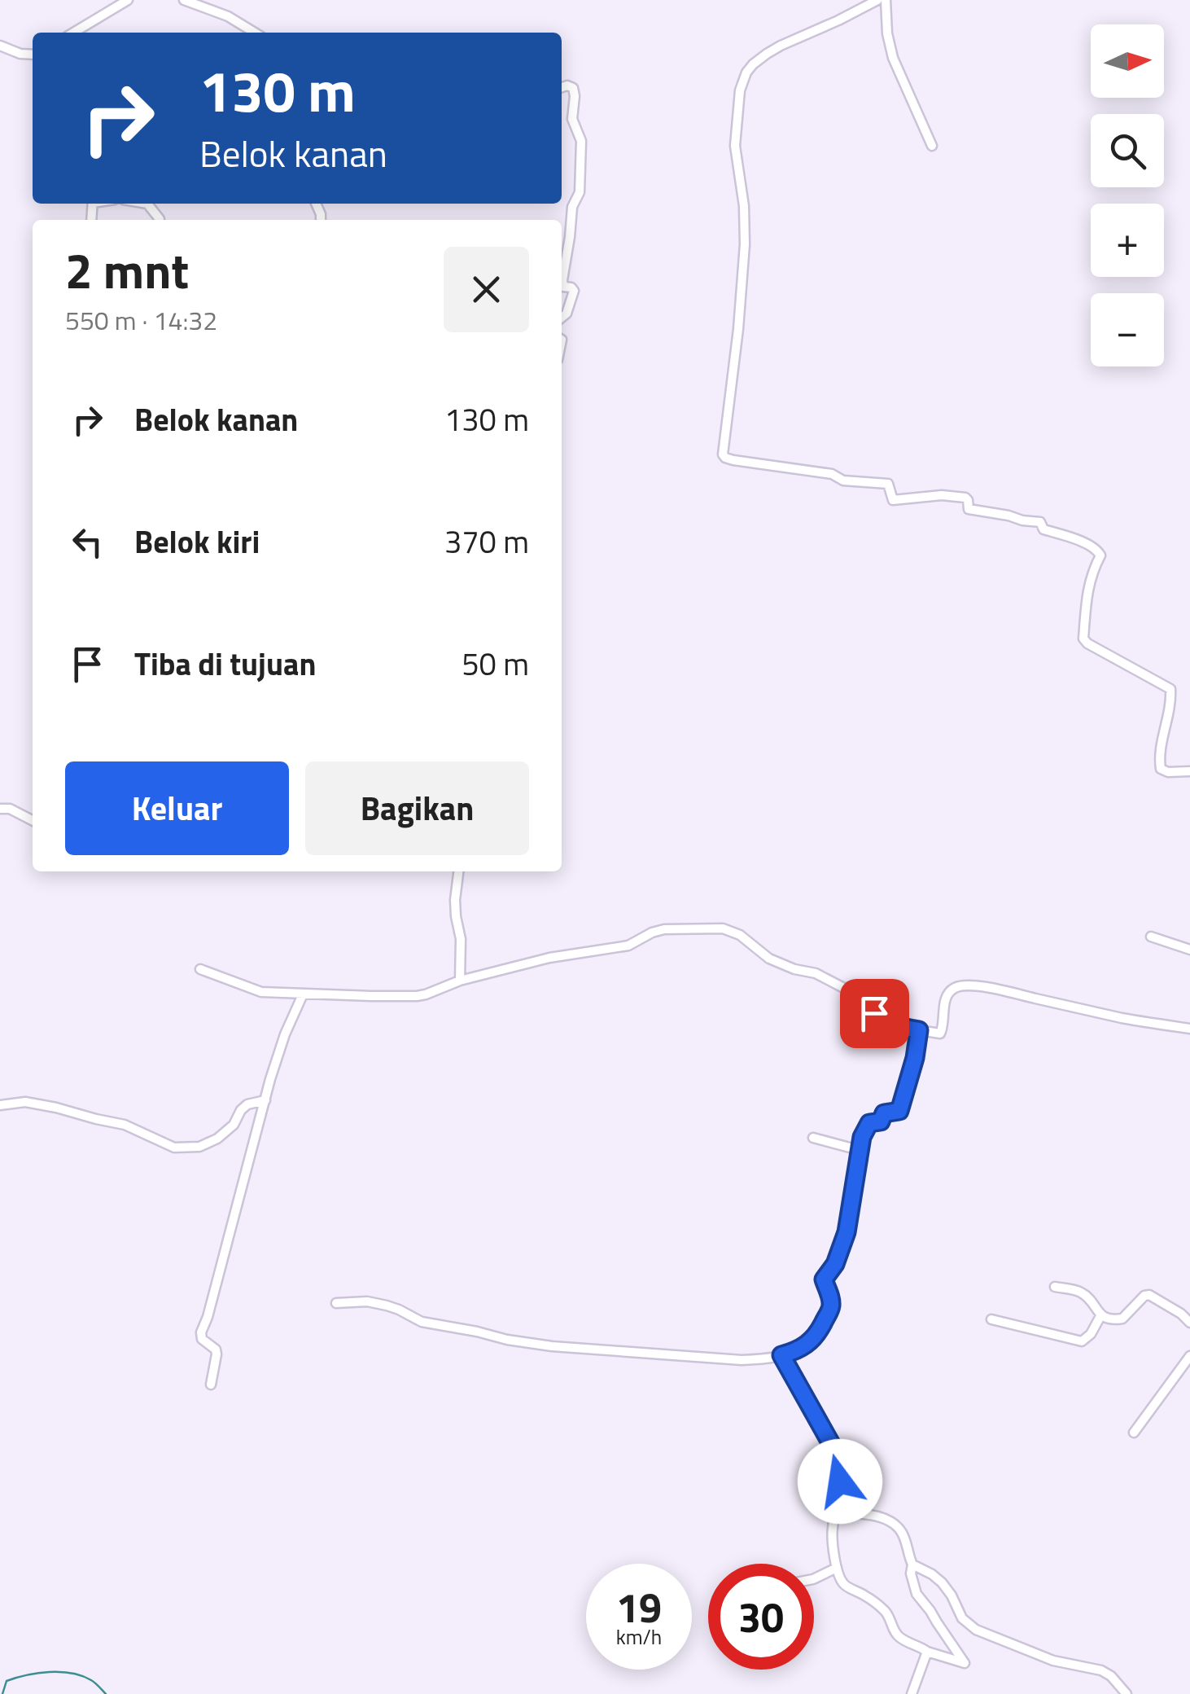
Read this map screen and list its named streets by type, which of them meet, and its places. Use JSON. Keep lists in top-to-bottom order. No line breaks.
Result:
{"north":"right","page":{"map_buttons":["+","−"],"turn":["130 m","Belok kanan"],"heading":["2 mnt","550 m · 14:32"],"list":[{"name":"Belok kanan","value":"130 m"},{"name":"Belok kiri","value":"370 m"},{"name":"Tiba di tujuan","value":"50 m"}],"buttons":["Keluar","Bagikan"],"speed":"19 km/h","limit":"30"}}
